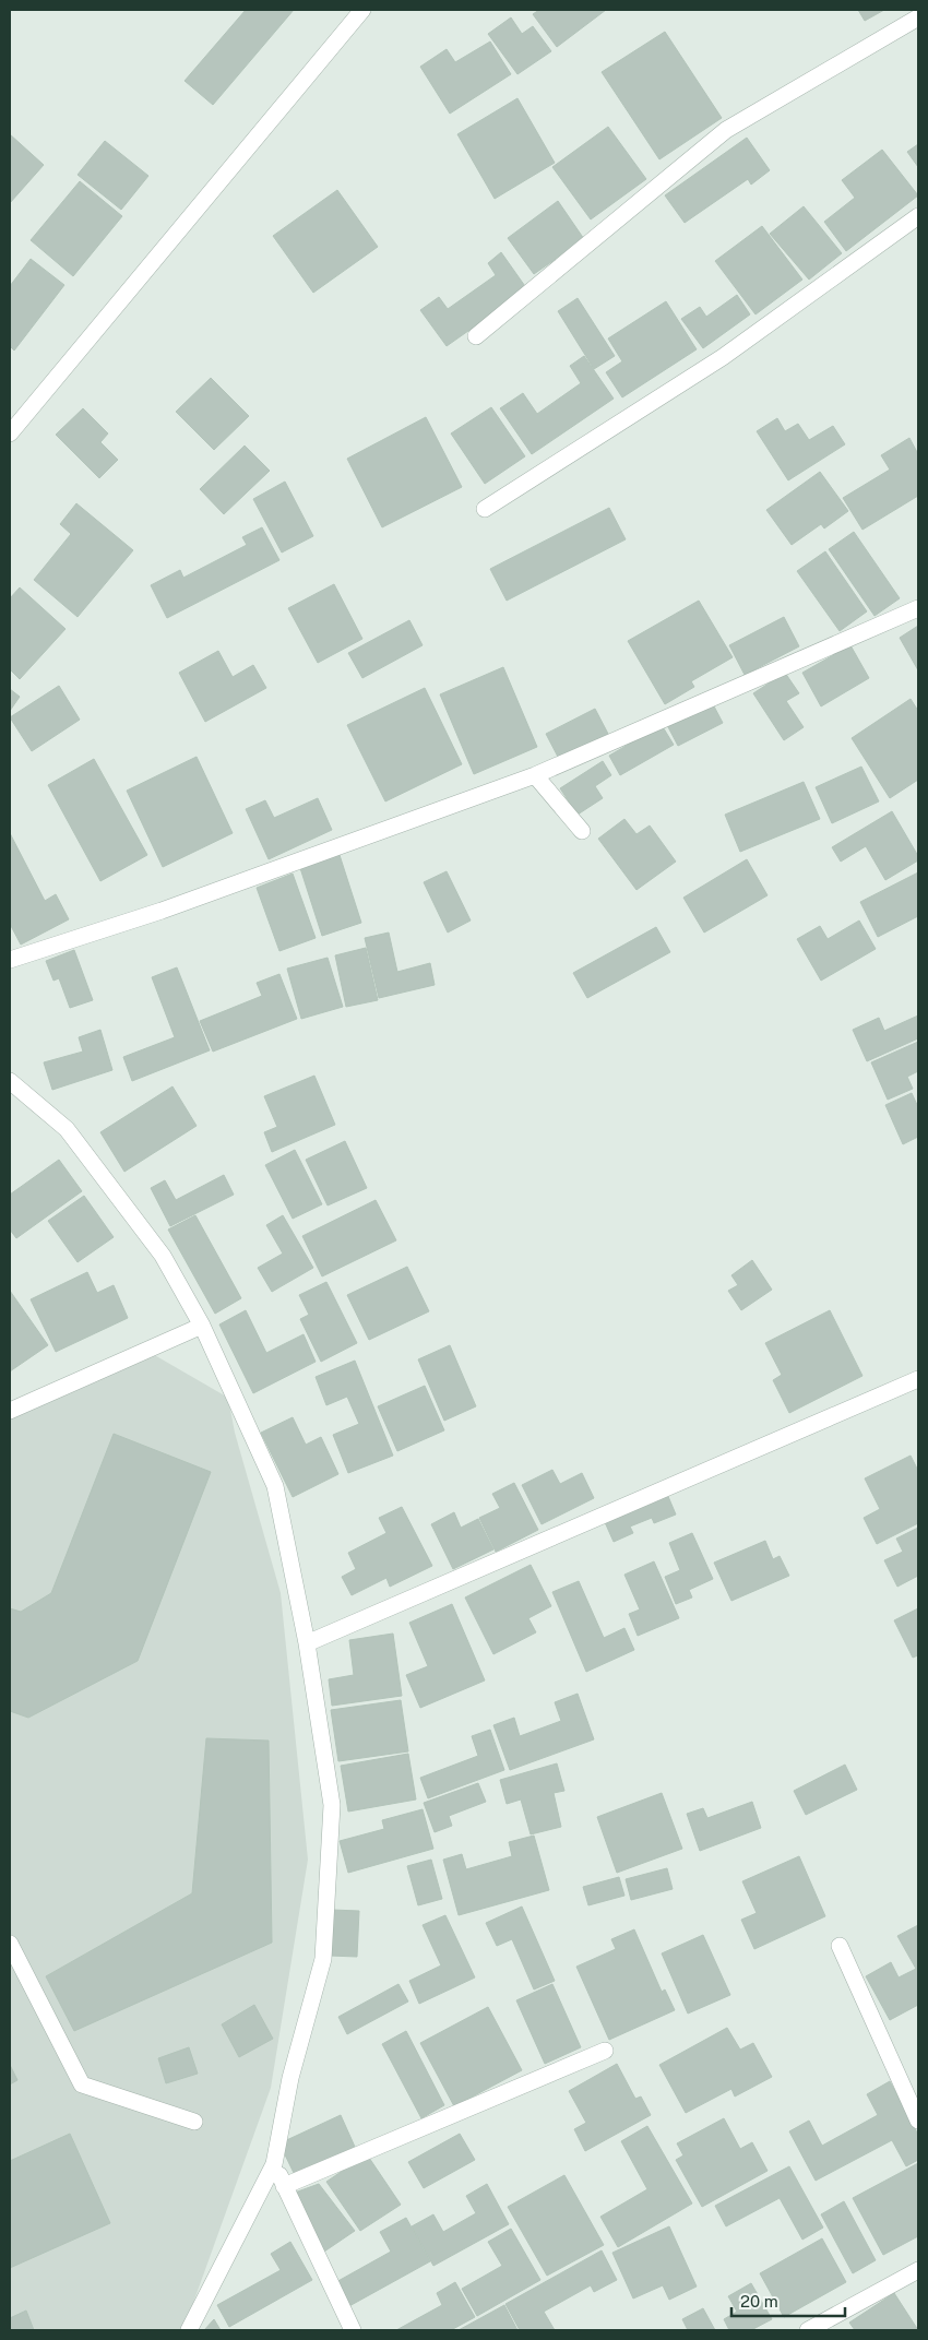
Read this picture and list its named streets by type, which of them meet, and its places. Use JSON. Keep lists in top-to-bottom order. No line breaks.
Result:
{"scale_bar":"20 m"}
